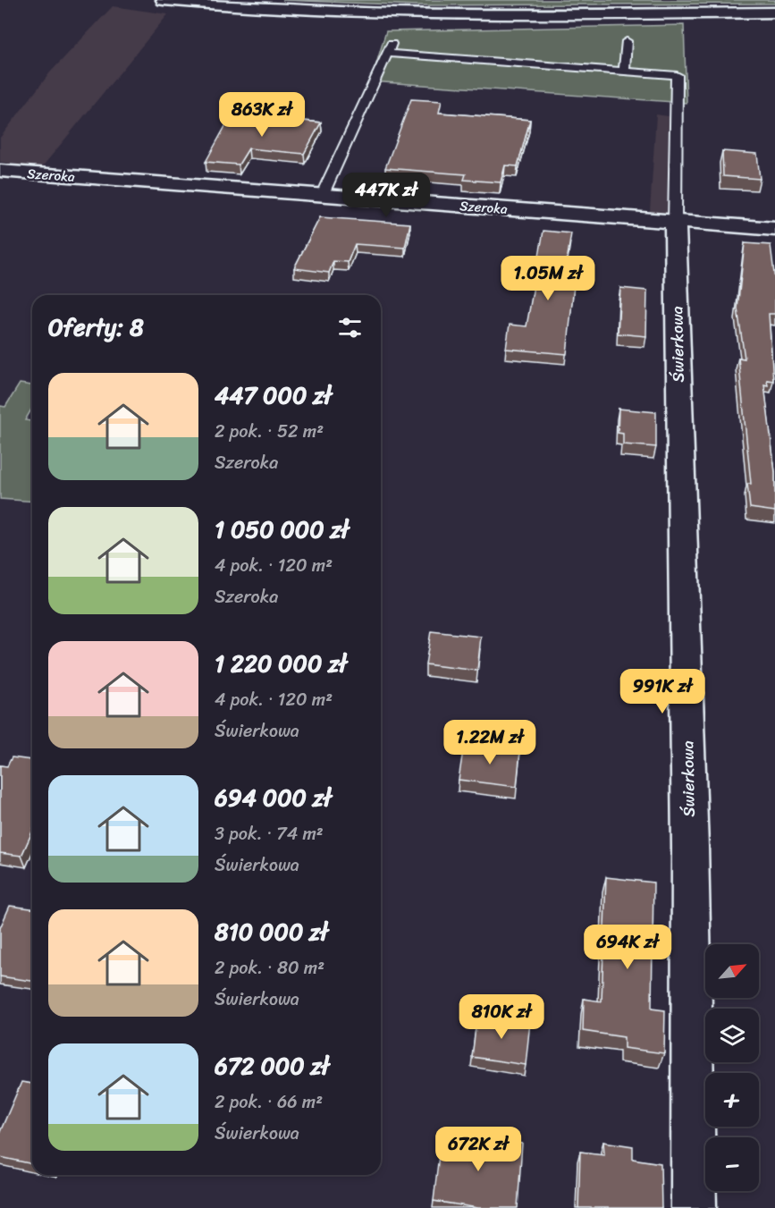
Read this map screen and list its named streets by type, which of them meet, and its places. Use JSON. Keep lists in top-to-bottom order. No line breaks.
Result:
{"streets":{"street":["Szeroka","Świerkowa"]},"crossings":[["Szeroka","Świerkowa"]],"north":"top right","page":{"price":["863K zł","447K zł","1.05M zł","991K zł","1.22M zł","694K zł","810K zł","672K zł"],"heading":"Oferty: 8","list":[{"name":"447 000 zł","note":"2 pok. · 52 m² · Szeroka"},{"name":"1 050 000 zł","note":"4 pok. · 120 m² · Szeroka"},{"name":"1 220 000 zł","note":"4 pok. · 120 m² · Świerkowa"},{"name":"694 000 zł","note":"3 pok. · 74 m² · Świerkowa"},{"name":"810 000 zł","note":"2 pok. · 80 m² · Świerkowa"},{"name":"672 000 zł","note":"2 pok. · 66 m² · Świerkowa"}],"map_buttons":["+","−"]}}
